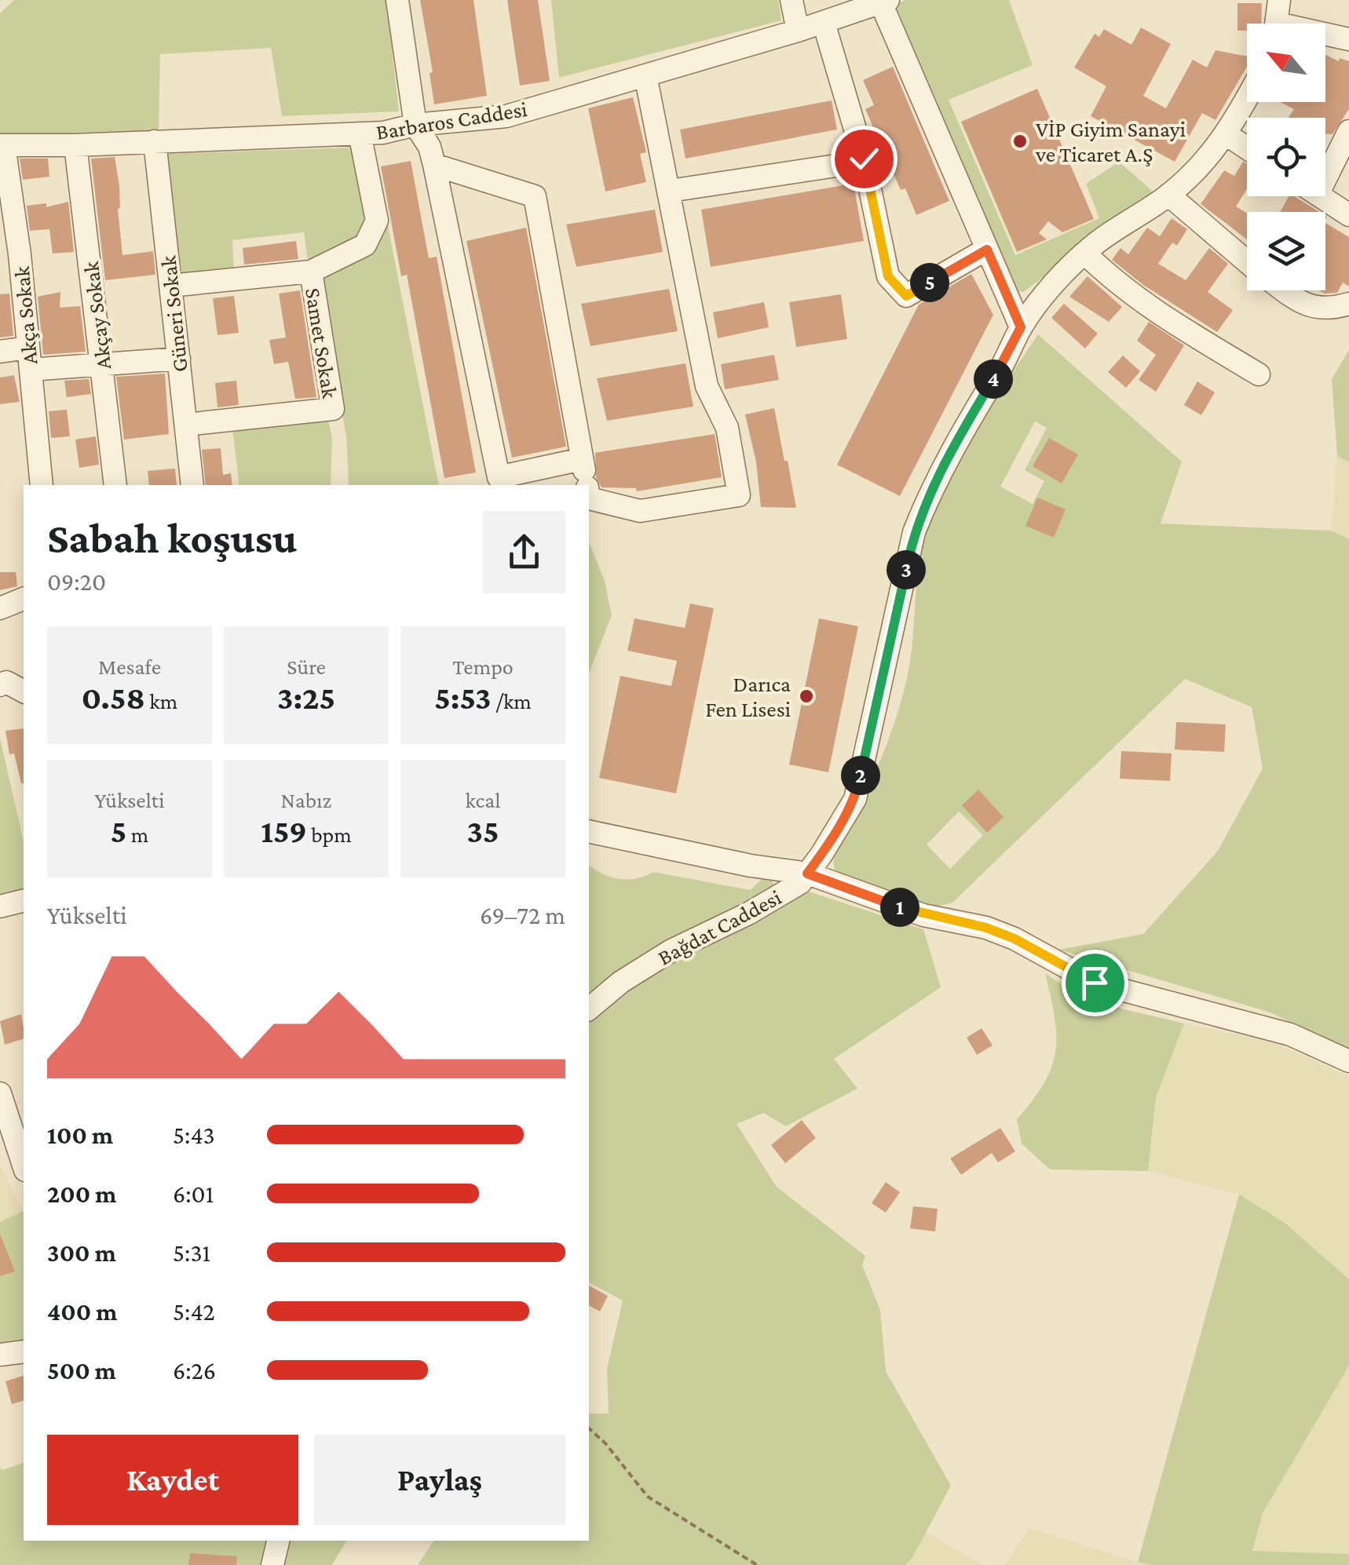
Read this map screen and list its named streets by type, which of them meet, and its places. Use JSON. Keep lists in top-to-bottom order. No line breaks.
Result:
{"streets":{"street":["Barbaros Caddesi","Güneri Sokak","Akça Sokak","Akçay Sokak","Samet Sokak","Bağdat Caddesi"]},"crossings":[["Barbaros Caddesi","Güneri Sokak"],["Barbaros Caddesi","Akça Sokak"],["Barbaros Caddesi","Akçay Sokak"],["Güneri Sokak","Samet Sokak"]],"places":["VİP Giyim Sanayi ve Ticaret A.Ş","Darıca Fen Lisesi"],"north":"top left","page":{"pins":["5","4","3","2","1"],"heading":["Sabah koşusu","09:20"],"stats":[["Mesafe","0.58 km"],["Süre","3:25"],["Tempo","5:53 /km"],["Yükselti","5 m"],["Nabız","159 bpm"],["kcal","35"]],"chart":["Yükselti","69–72 m"],"list":[{"name":"100 m","note":"5:43"},{"name":"200 m","note":"6:01"},{"name":"300 m","note":"5:31"},{"name":"400 m","note":"5:42"},{"name":"500 m","note":"6:26"}],"buttons":["Kaydet","Paylaş"]}}
